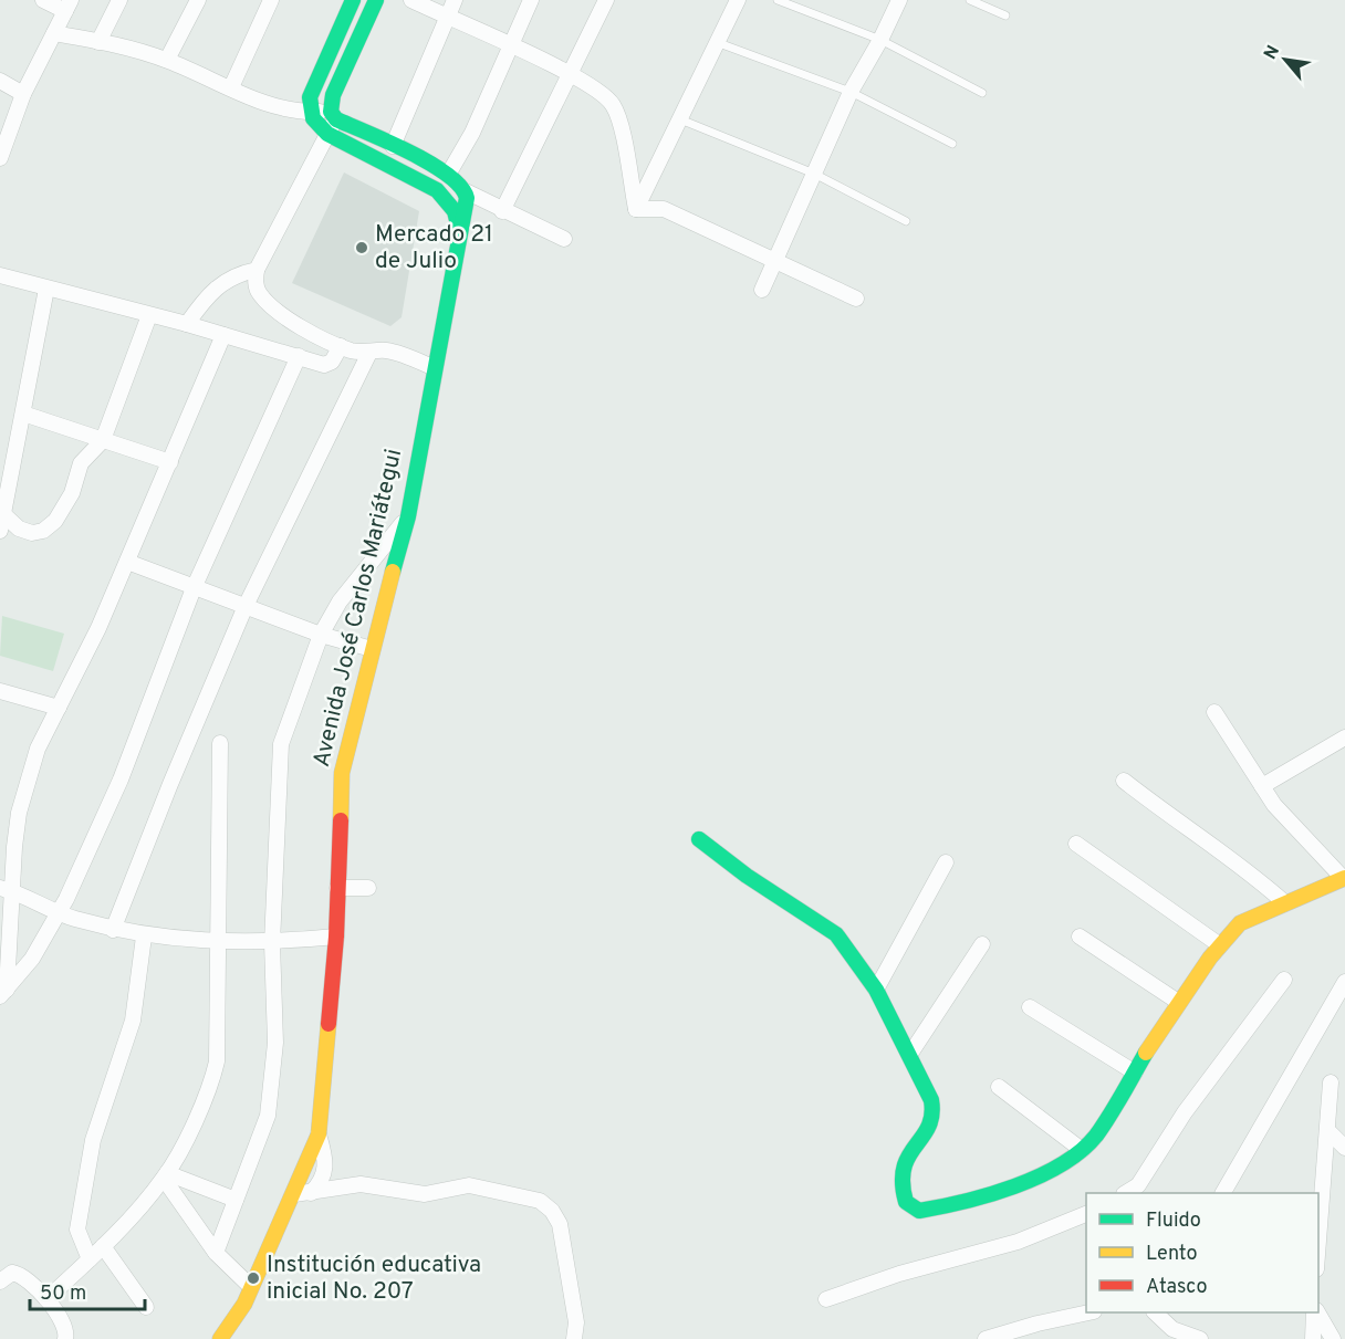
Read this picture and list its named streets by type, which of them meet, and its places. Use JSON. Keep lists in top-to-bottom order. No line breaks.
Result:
{"streets":{"street":["Avenida José Carlos Mariátegui"]},"places":["Mercado 21 de Julio","Institución educativa inicial No. 207"],"legend":["Fluido","Lento","Atasco"],"scale_bar":"50 m","north":"top left"}
